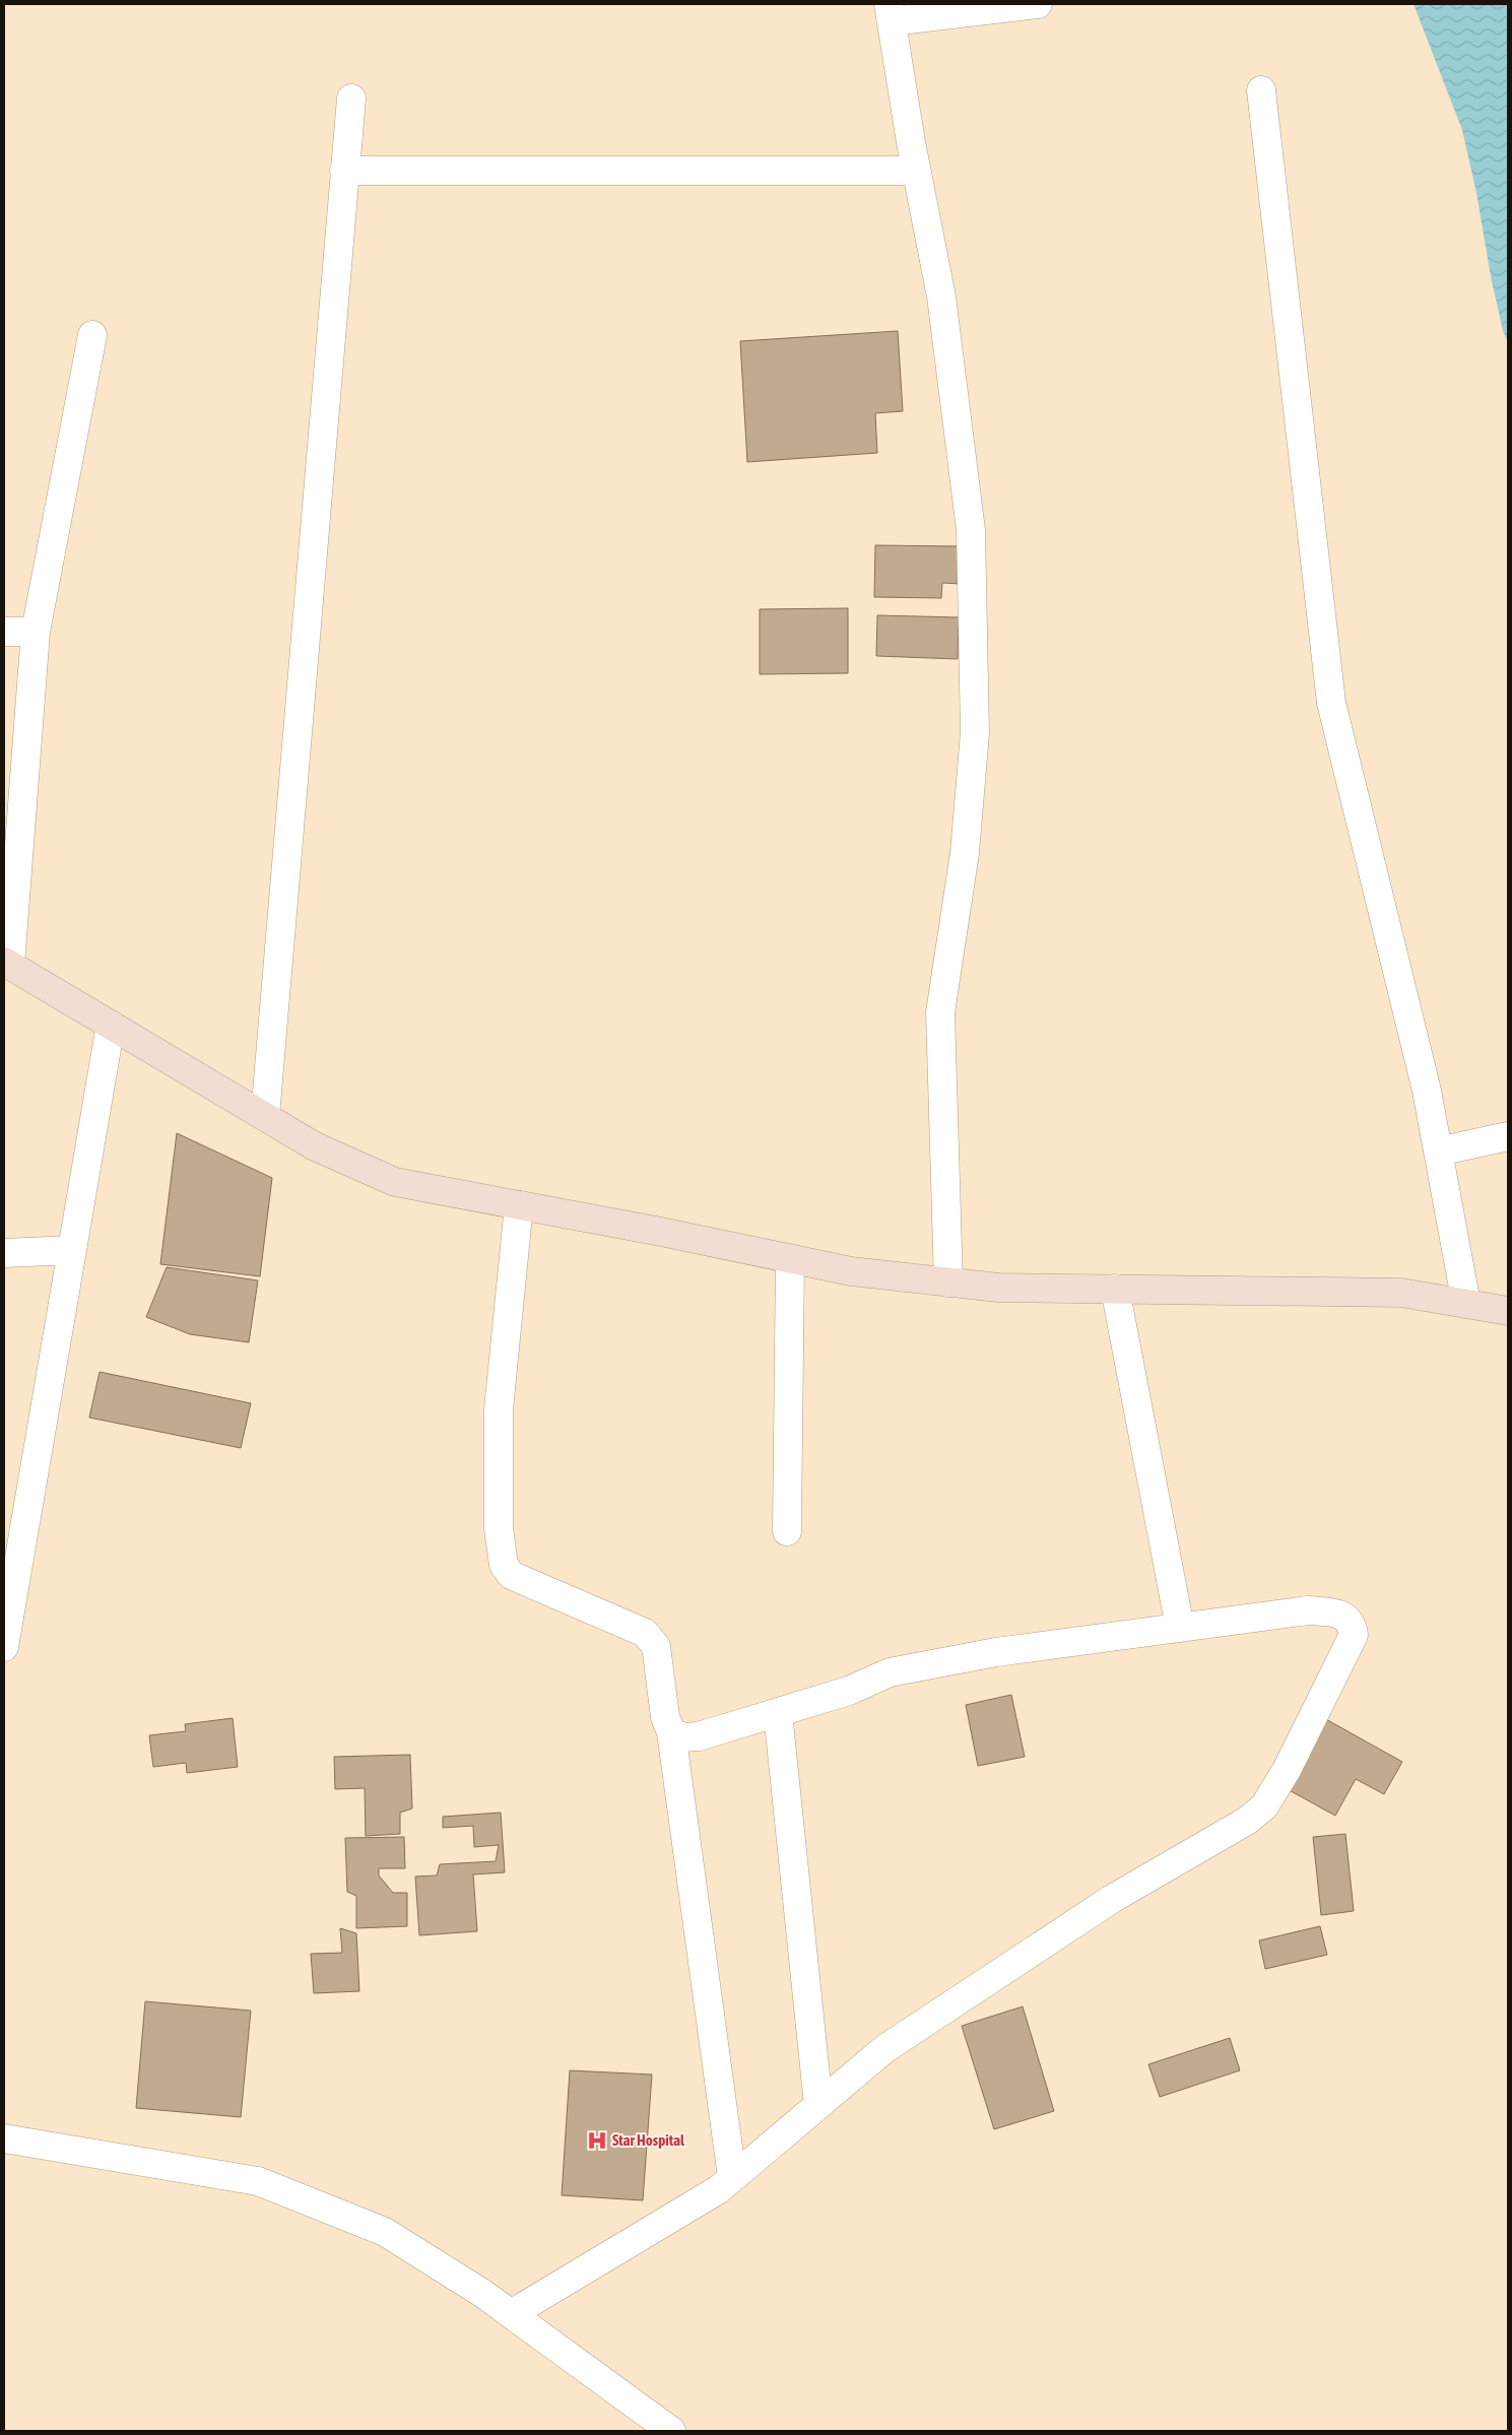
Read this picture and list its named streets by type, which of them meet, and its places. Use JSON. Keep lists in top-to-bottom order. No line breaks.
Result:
{"places":{"hospital":["Star Hospital"]}}
